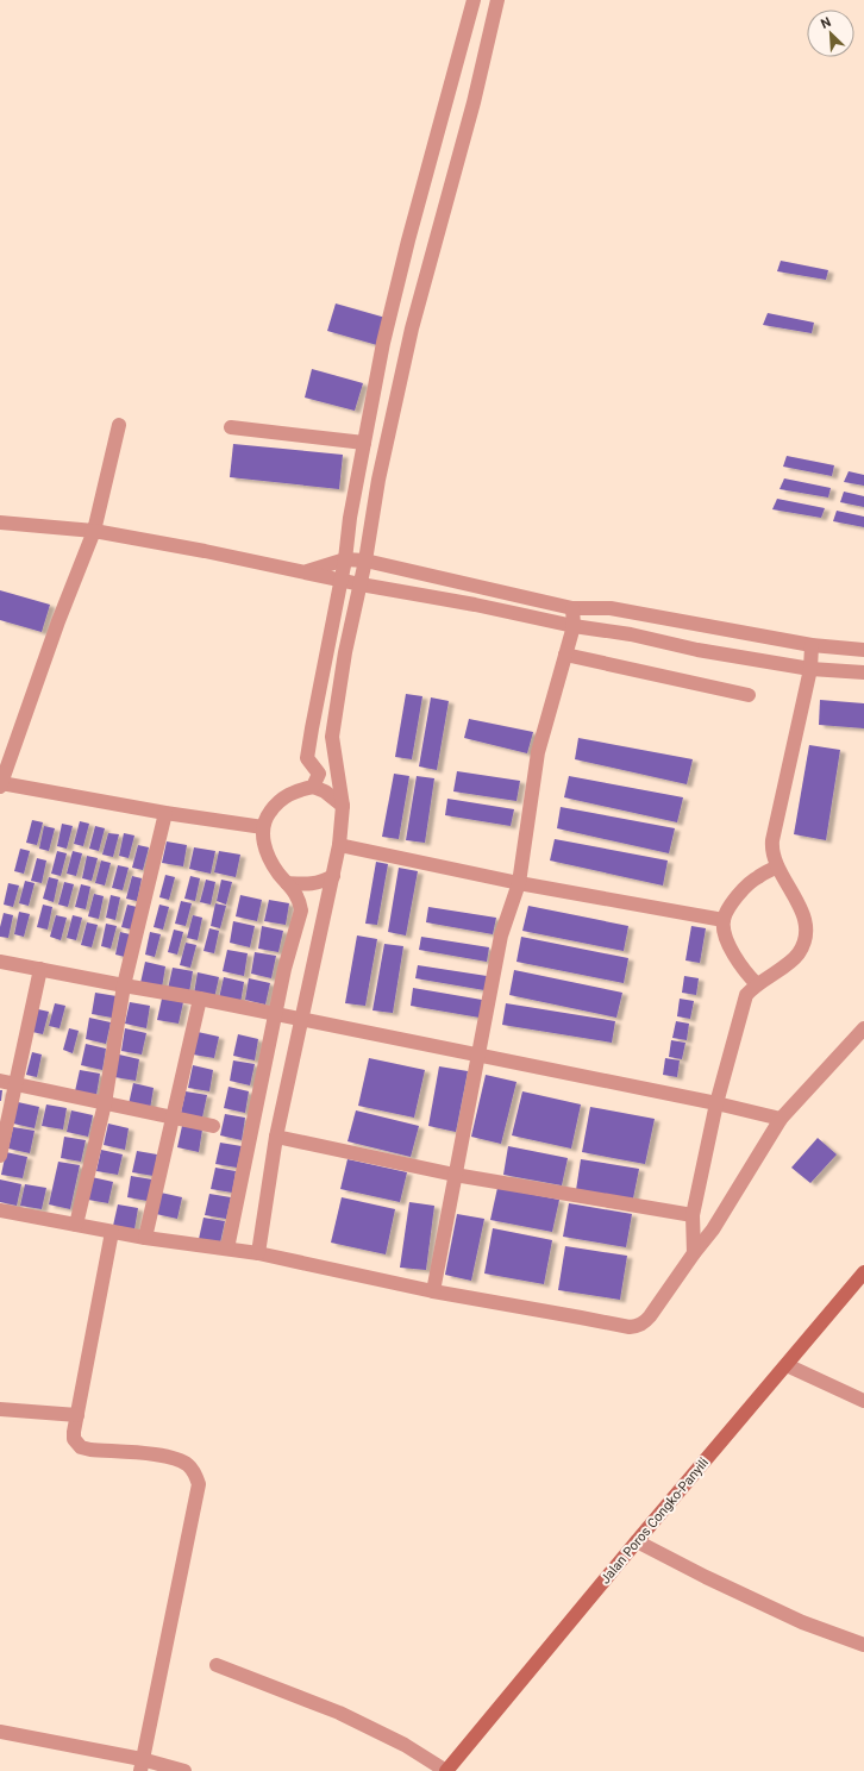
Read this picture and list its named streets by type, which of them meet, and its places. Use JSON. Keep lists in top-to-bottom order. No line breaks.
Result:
{"streets":{"main road":["Jalan Poros Congko-Panyili"]},"north":"top left"}
